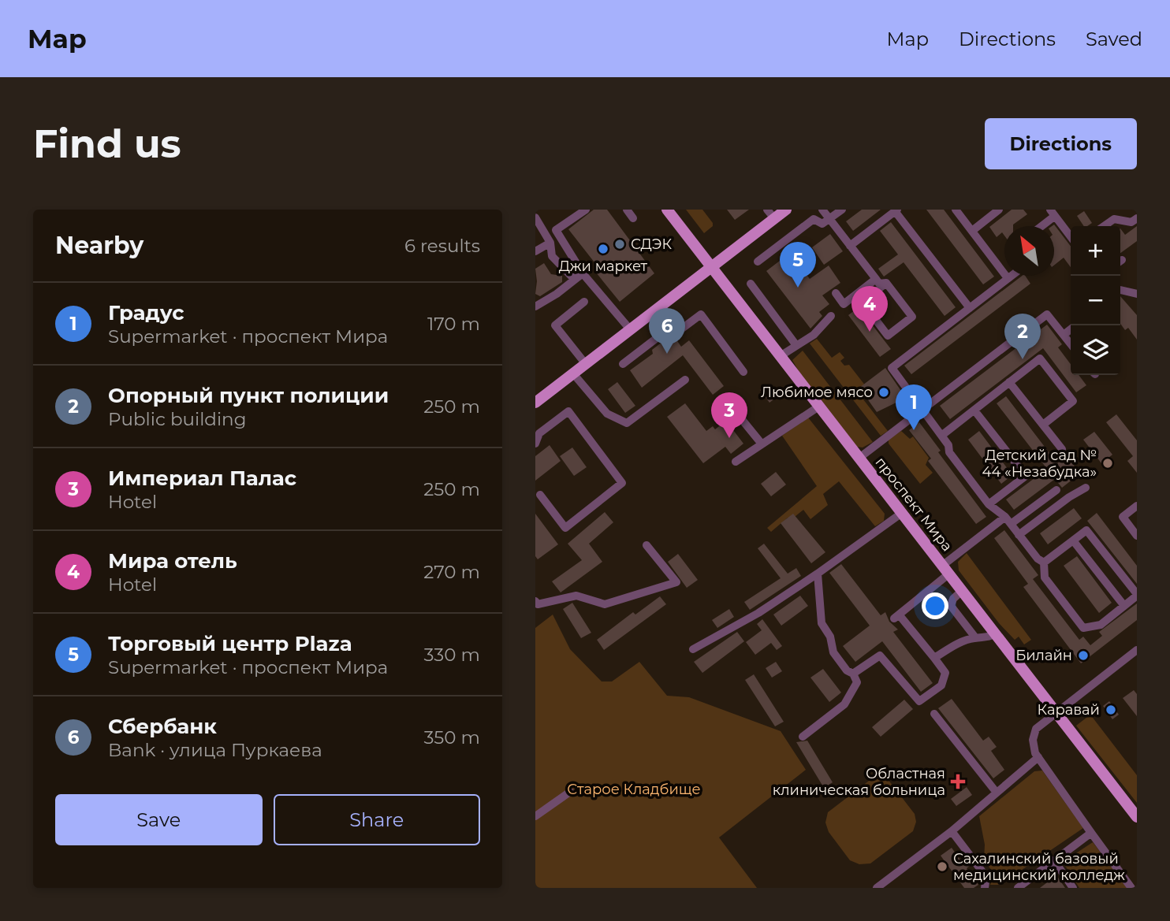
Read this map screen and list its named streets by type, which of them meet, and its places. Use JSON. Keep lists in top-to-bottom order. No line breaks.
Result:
{"streets":{"main road":["проспект Мира"]},"parks":["Старое Кладбище"],"places":{"other":["СДЭК","Джи маркет","Любимое мясо","Детский сад № 44 «Незабудка»","Билайн","Каравай","Сахалинский базовый медицинский колледж"],"health":["Областная клиническая больница"]},"north":"top left","page":{"header":"Map","nav":["Map","Directions","Saved"],"buttons":["Directions",["Save","Share"]],"title":"Find us","heading":["Nearby","6 results"],"map_buttons":["+","−"],"pins":["5","4","6","2","1","3"],"list":[{"mark":"1","name":"Градус","note":"Supermarket · проспект Мира","value":"170 m"},{"mark":"2","name":"Опорный пункт полиции","note":"Public building","value":"250 m"},{"mark":"3","name":"Империал Палас","note":"Hotel","value":"250 m"},{"mark":"4","name":"Мира отель","note":"Hotel","value":"270 m"},{"mark":"5","name":"Торговый центр Plaza","note":"Supermarket · проспект Мира","value":"330 m"},{"mark":"6","name":"Сбербанк","note":"Bank · улица Пуркаева","value":"350 m"}]}}
